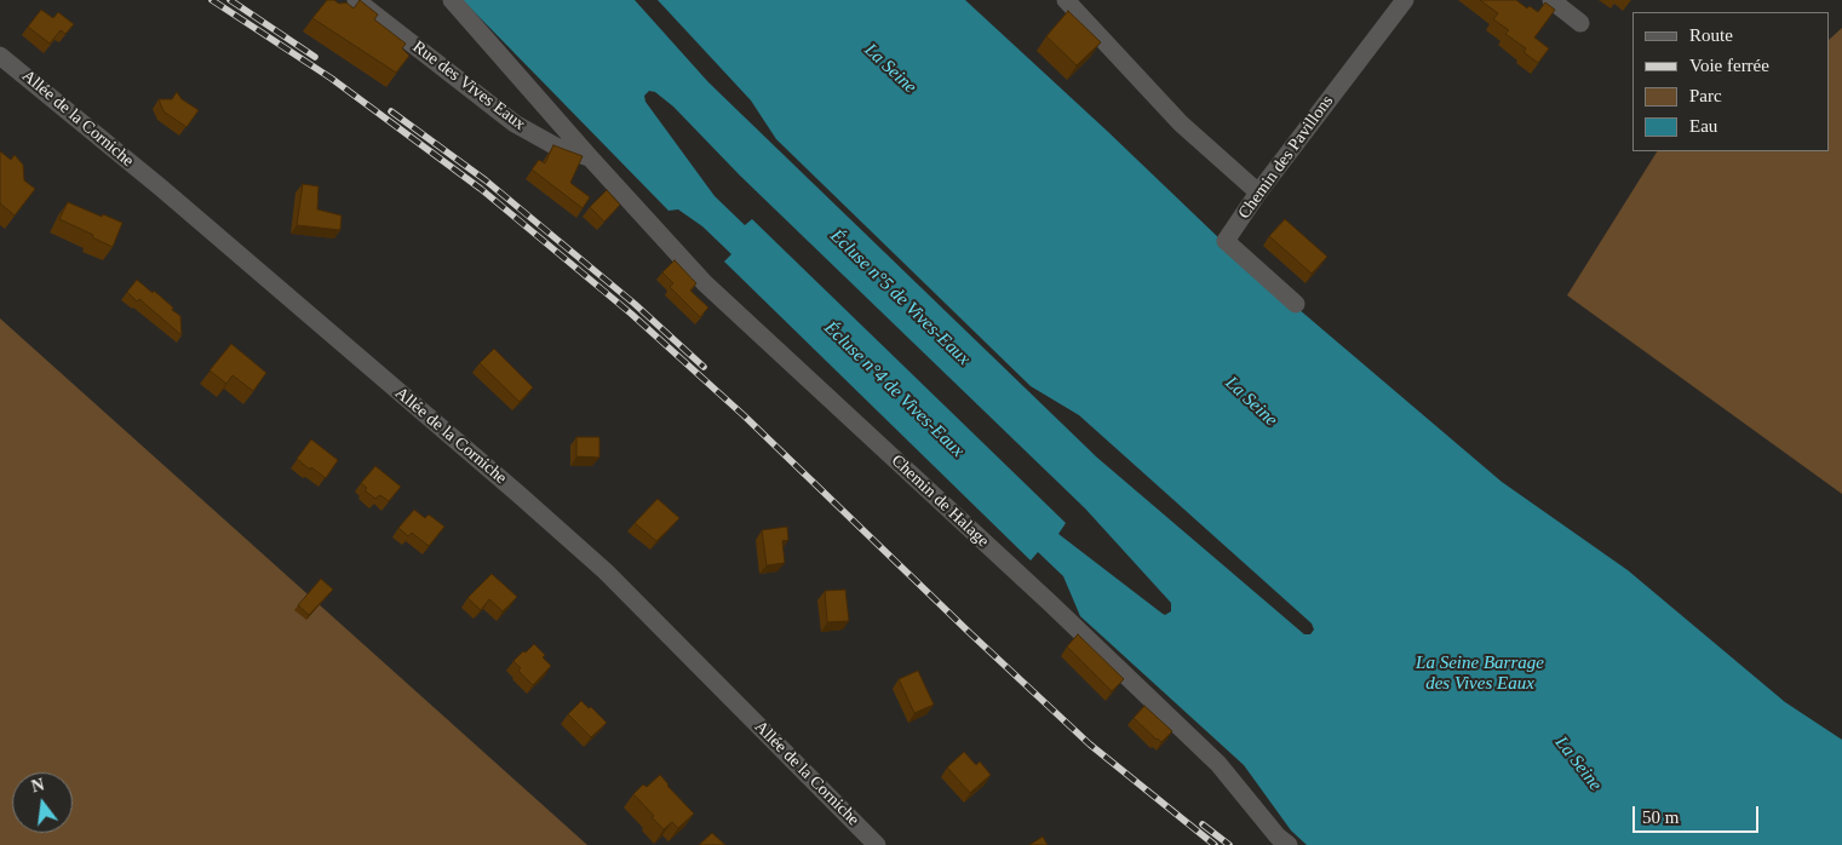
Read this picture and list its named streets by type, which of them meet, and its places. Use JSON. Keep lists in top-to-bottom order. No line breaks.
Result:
{"streets":{"street":["Rue des Vives Eaux","Allée de la Corniche","Chemin des Pavillons","Chemin de Halage"]},"crossings":[["Rue des Vives Eaux","Chemin de Halage"]],"water":["La Seine","Écluse n°5 de Vives-Eaux","Écluse n°4 de Vives-Eaux","La Seine Barrage des Vives Eaux"],"legend":["Route","Voie ferrée","Parc","Eau"],"scale_bar":"50 m","north":"top"}
